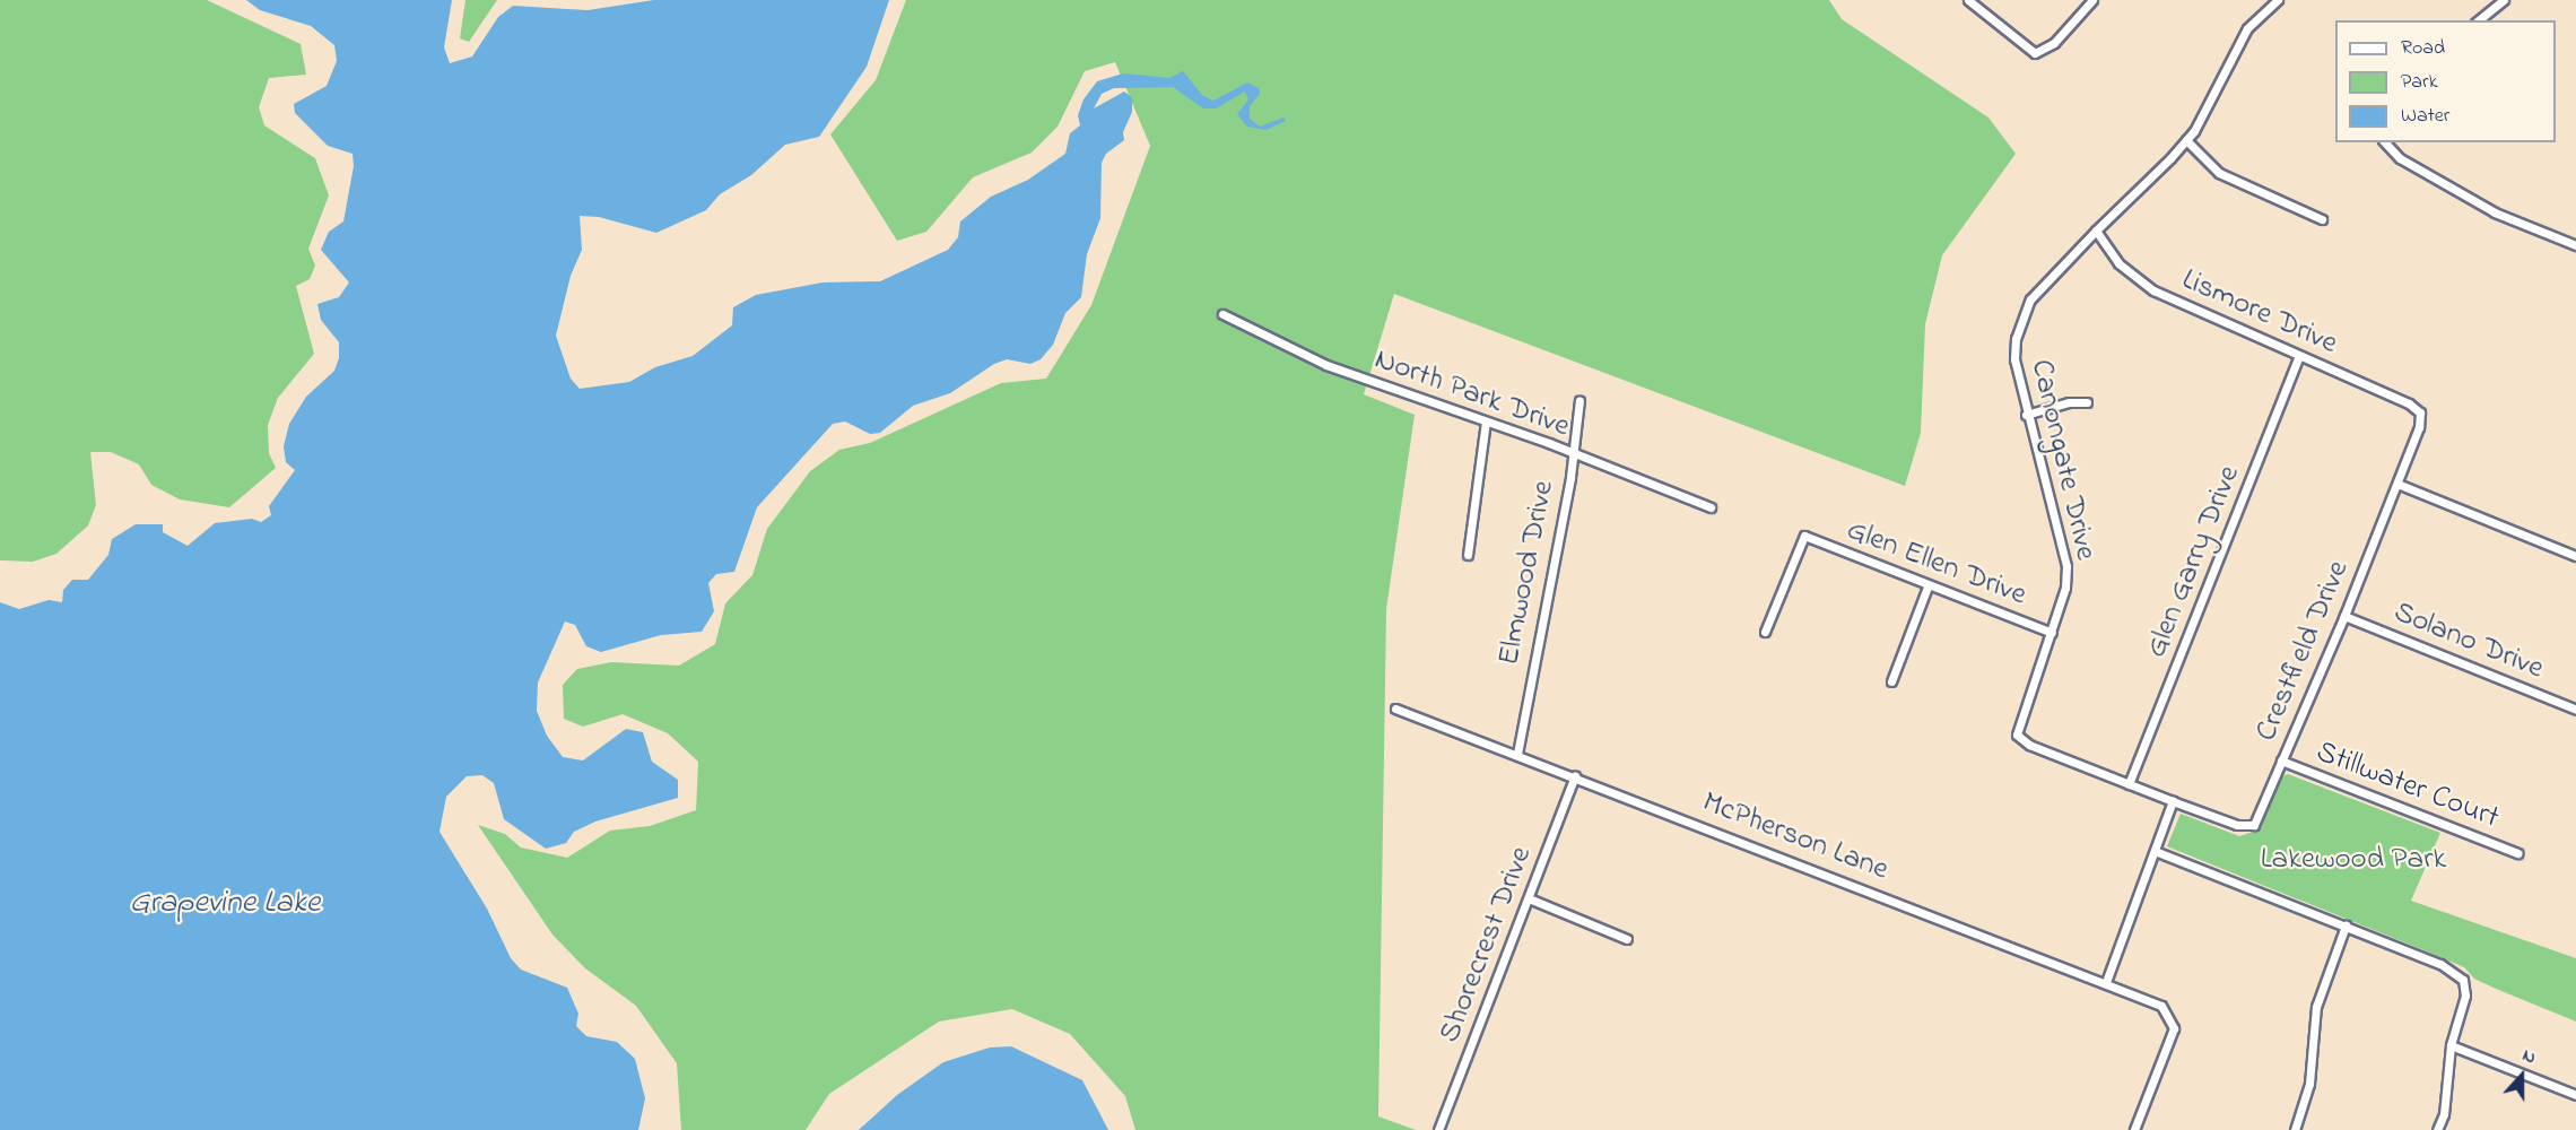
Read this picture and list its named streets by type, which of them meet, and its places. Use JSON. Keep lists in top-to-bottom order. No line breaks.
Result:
{"streets":{"street":["Lismore Drive","North Park Drive","Canongate Drive","Glen Garry Drive","Glen Ellen Drive","Elmwood Drive","Solano Drive","Crestfield Drive","Stillwater Court","McPherson Lane","Shorecrest Drive"]},"crossings":[["Lismore Drive","Canongate Drive"],["Lismore Drive","Glen Garry Drive"],["Lismore Drive","Crestfield Drive"],["North Park Drive","Elmwood Drive"],["Canongate Drive","Glen Garry Drive"],["Canongate Drive","Glen Ellen Drive"],["Canongate Drive","Crestfield Drive"],["Elmwood Drive","McPherson Lane"],["Solano Drive","Crestfield Drive"],["Crestfield Drive","Stillwater Court"],["McPherson Lane","Shorecrest Drive"]],"water":["Grapevine Lake"],"parks":["Lakewood Park"],"legend":["Road","Park","Water"],"north":"top"}
